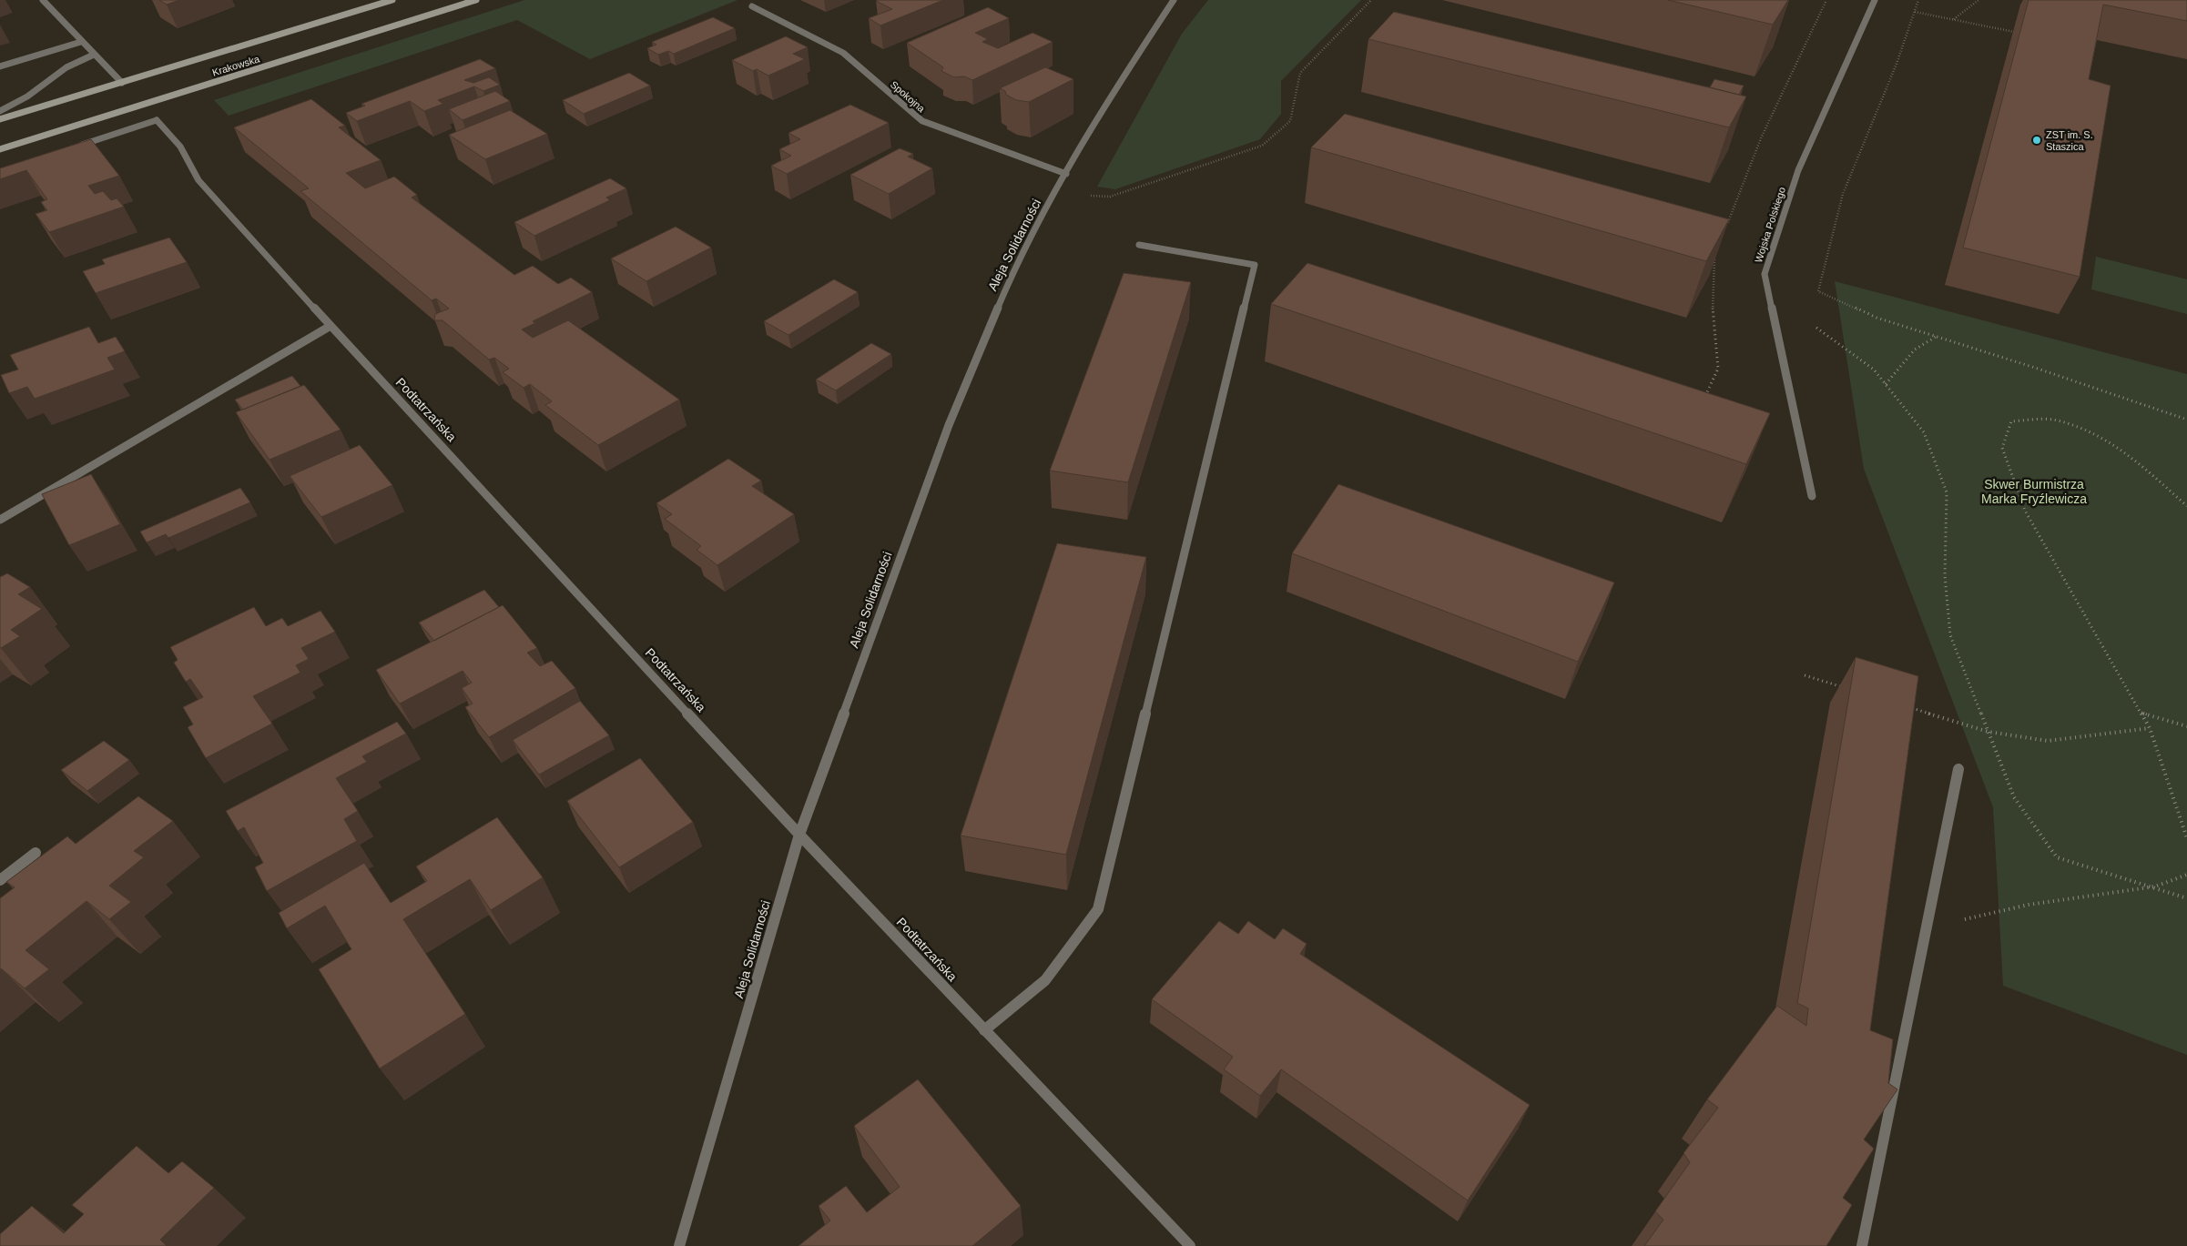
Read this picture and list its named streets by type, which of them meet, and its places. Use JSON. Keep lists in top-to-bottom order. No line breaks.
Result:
{"streets":{"main road":["Krakowska"],"street":["Spokojna","Wojska Polskiego","Aleja Solidarności","Podtatrzańska"]},"crossings":[["Spokojna","Aleja Solidarności"],["Aleja Solidarności","Podtatrzańska"]],"parks":["Skwer Burmistrza Marka Fryźlewicza"],"places":["ZST im. S. Staszica"]}
